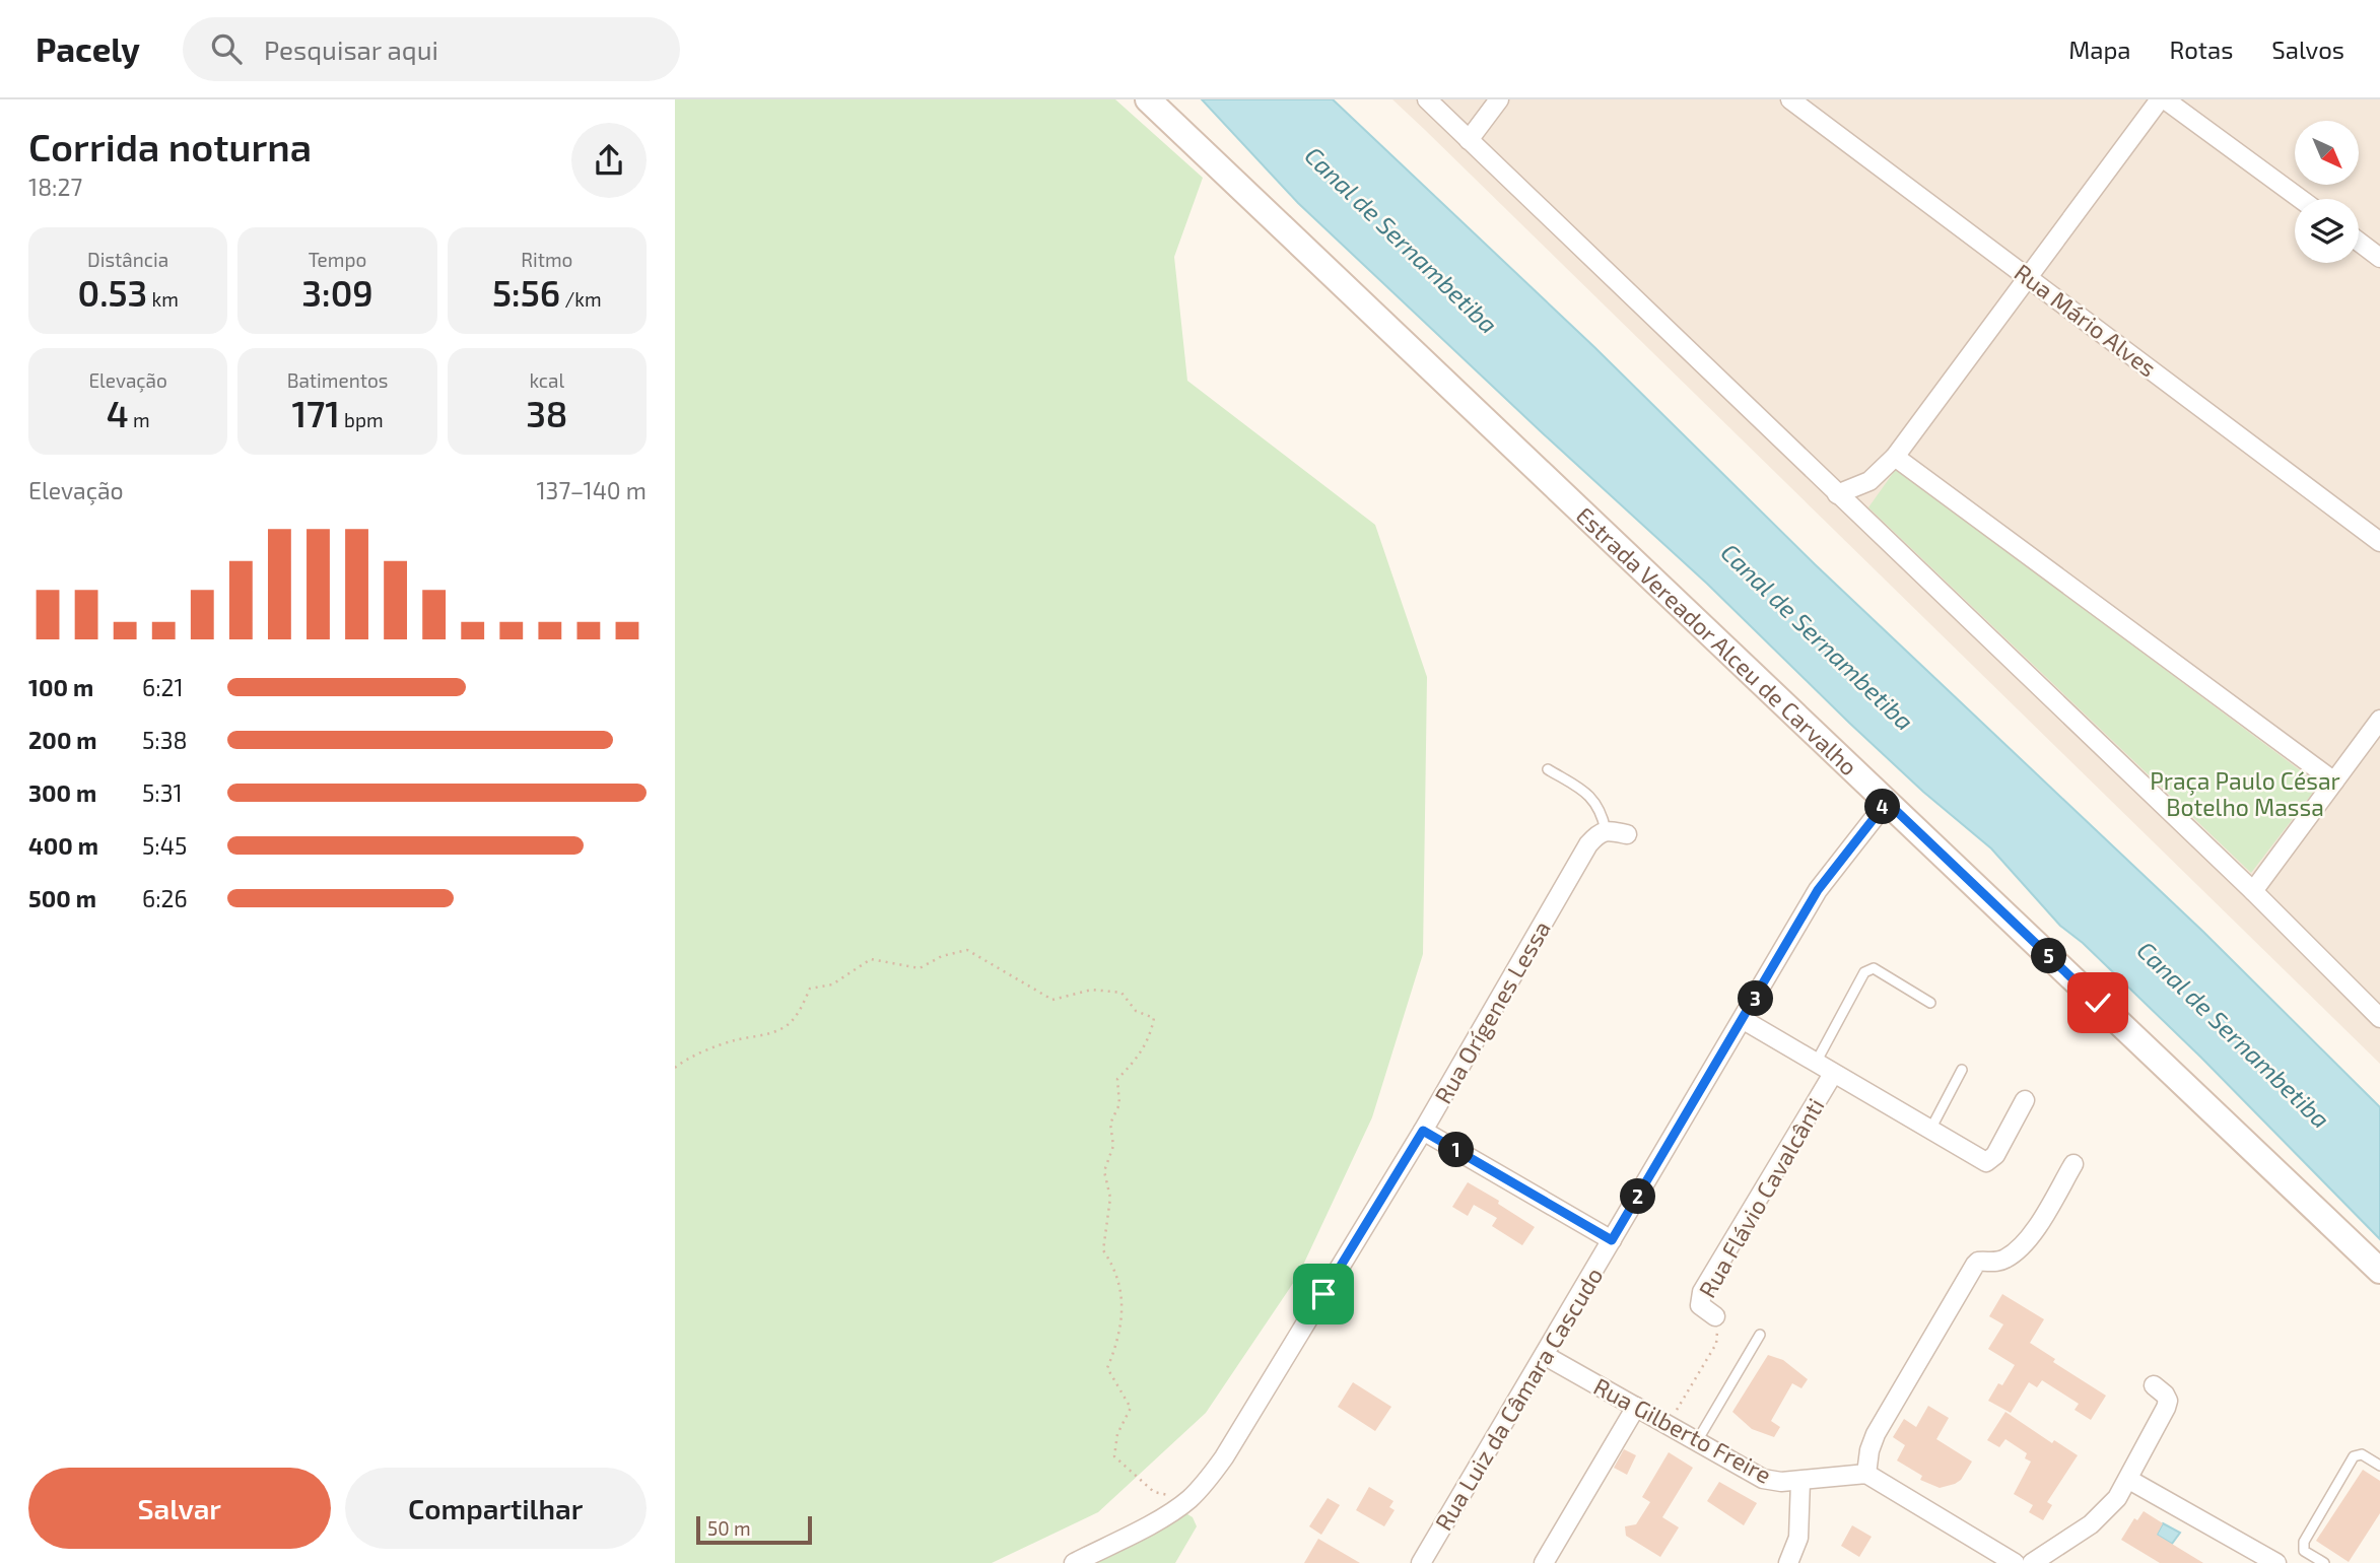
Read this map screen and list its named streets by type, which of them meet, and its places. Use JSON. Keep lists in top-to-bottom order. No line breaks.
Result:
{"streets":{"street":["Rua Mário Alves","Estrada Vereador Alceu de Carvalho","Rua Orígenes Lessa","Rua Flávio Cavalcânti","Rua Luiz da Câmara Cascudo","Rua Gilberto Freire"]},"crossings":[["Estrada Vereador Alceu de Carvalho","Rua Luiz da Câmara Cascudo"],["Rua Luiz da Câmara Cascudo","Rua Gilberto Freire"]],"water":["Canal de Sernambetiba"],"parks":["Praça Paulo César Botelho Massa"],"scale_bar":"50 m","north":"bottom right","page":{"header":"Pacely","search":"Pesquisar aqui","nav":["Mapa","Rotas","Salvos"],"heading":["Corrida noturna","18:27"],"stats":[["Distância","0.53 km"],["Tempo","3:09"],["Ritmo","5:56 /km"],["Elevação","4 m"],["Batimentos","171 bpm"],["kcal","38"]],"chart":["Elevação","137–140 m"],"list":[{"name":"100 m","note":"6:21"},{"name":"200 m","note":"5:38"},{"name":"300 m","note":"5:31"},{"name":"400 m","note":"5:45"},{"name":"500 m","note":"6:26"}],"pins":["4","5","3","1","2"],"buttons":["Salvar","Compartilhar"],"scale":"50 m"}}
